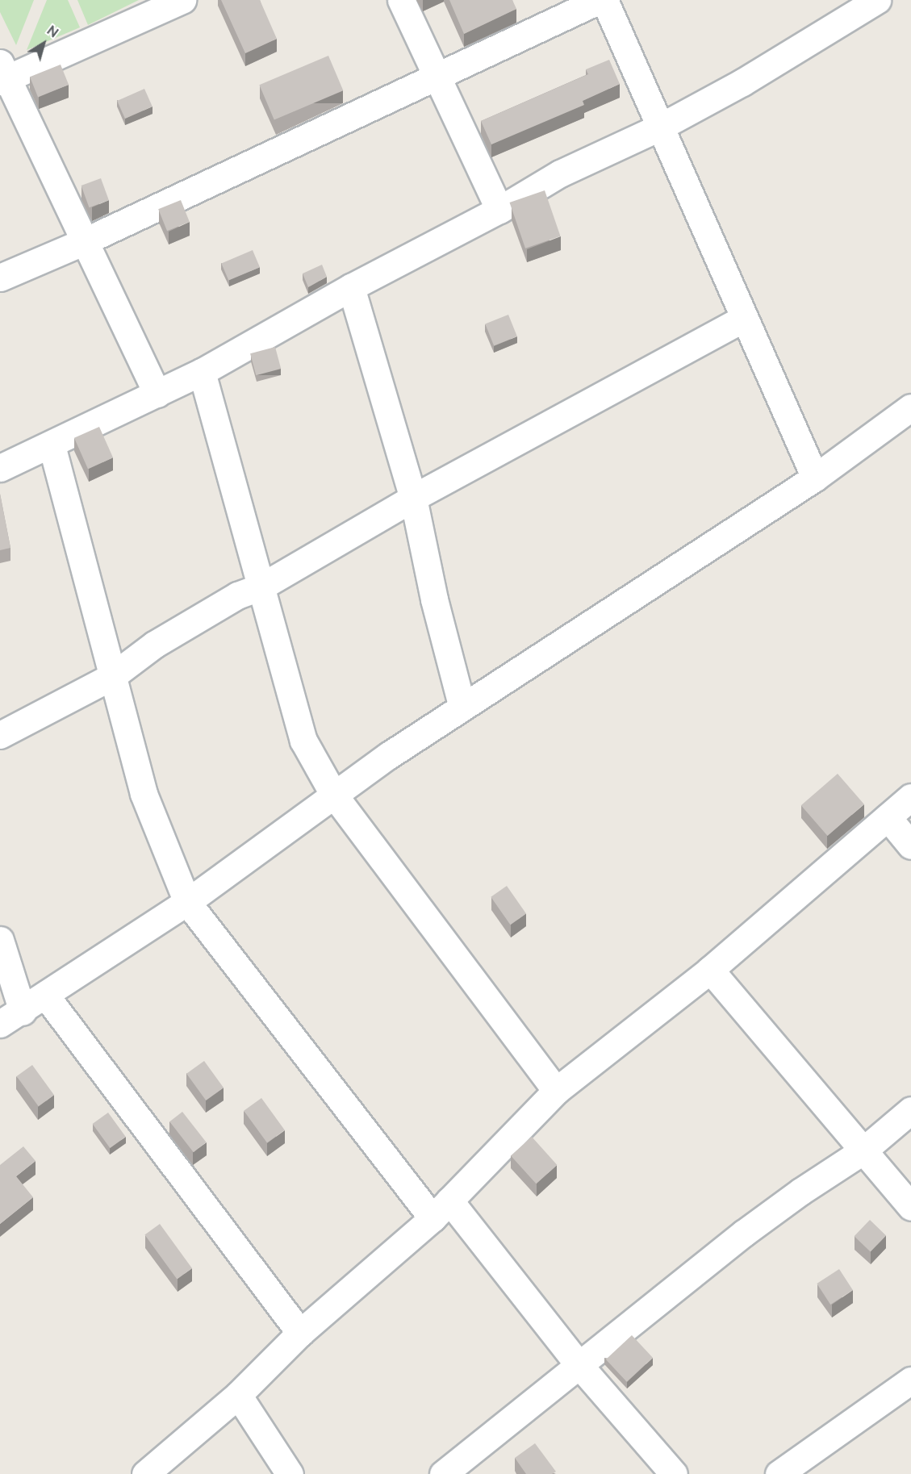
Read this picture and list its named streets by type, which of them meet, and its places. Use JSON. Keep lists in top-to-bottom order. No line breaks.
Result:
{"north":"top right"}
